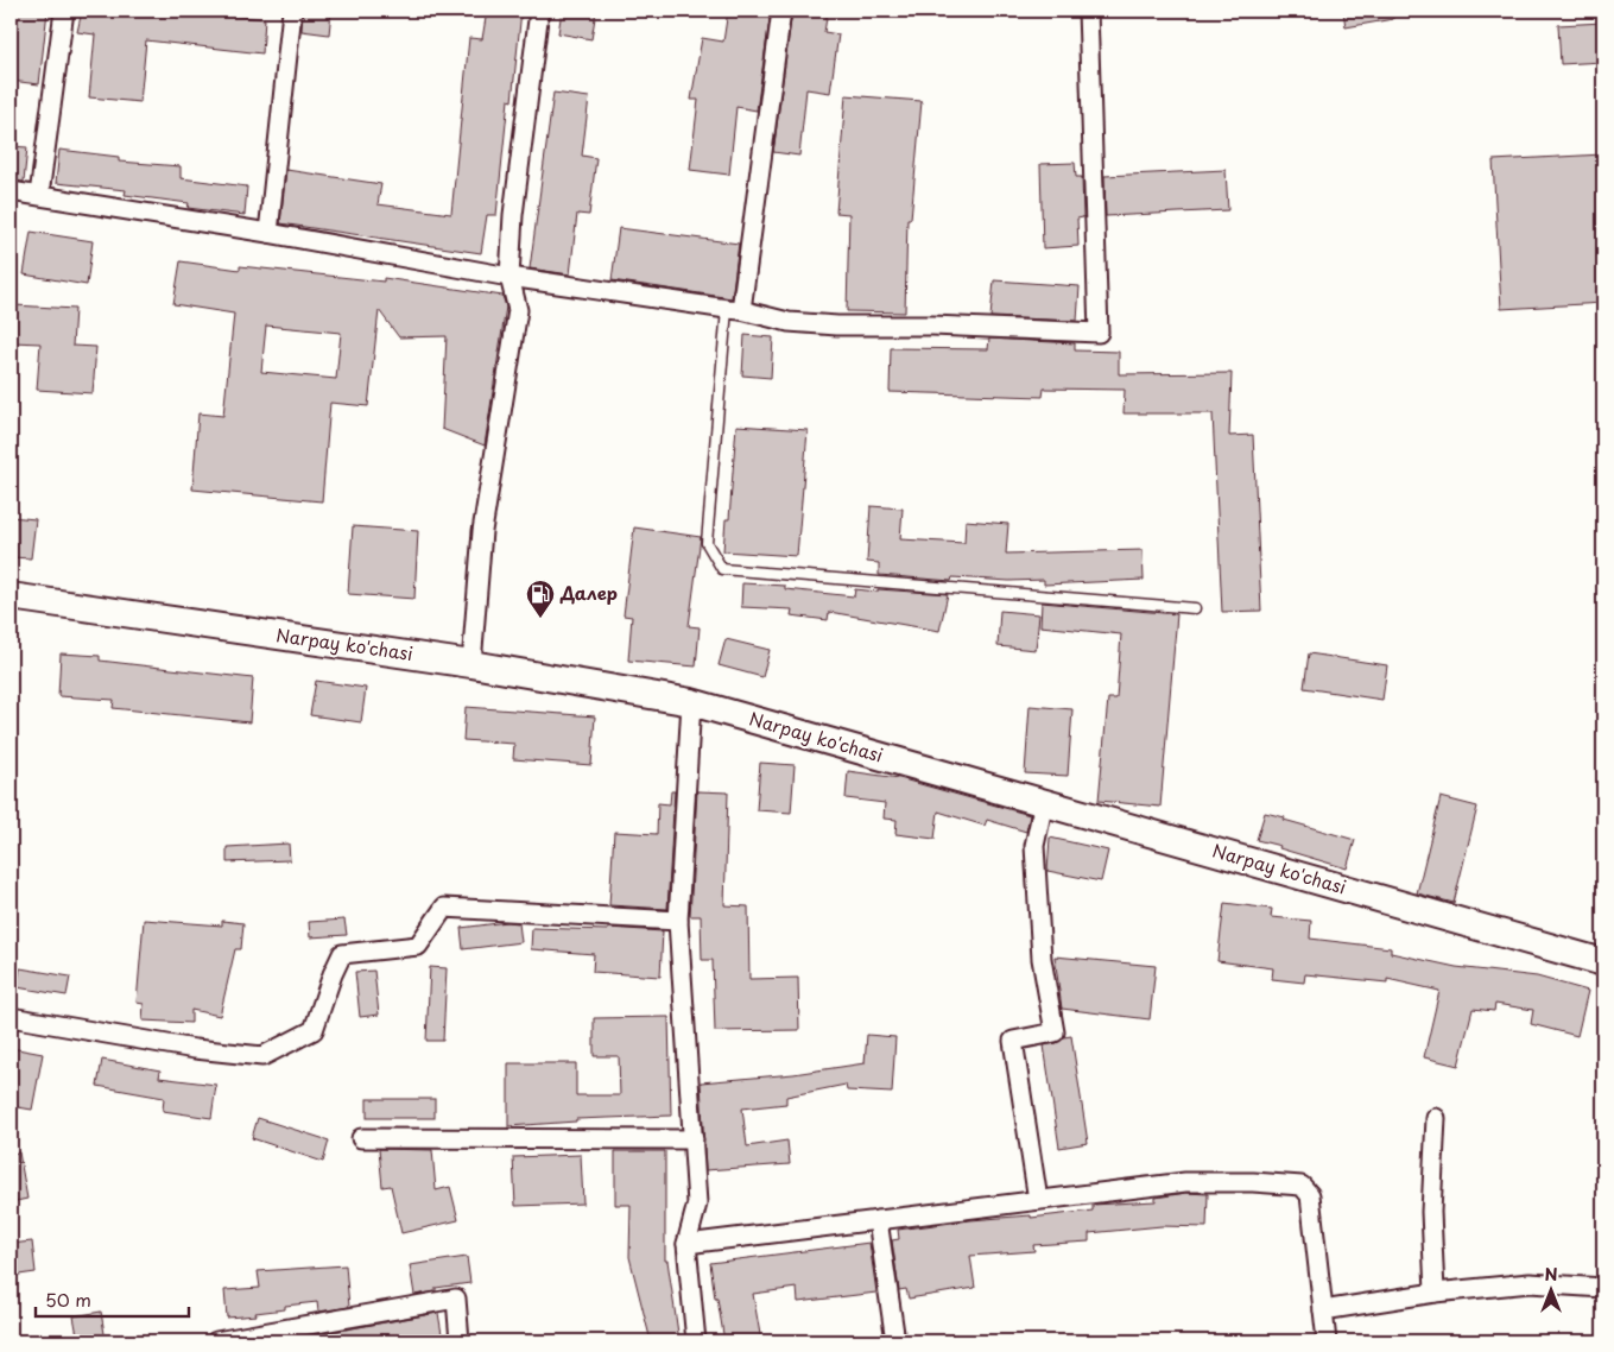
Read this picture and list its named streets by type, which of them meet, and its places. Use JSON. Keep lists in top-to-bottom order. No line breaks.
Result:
{"streets":{"main road":["Narpay ko'chasi"]},"places":{"fuel station":["Далер"]},"scale_bar":"50 m","north":"top"}
